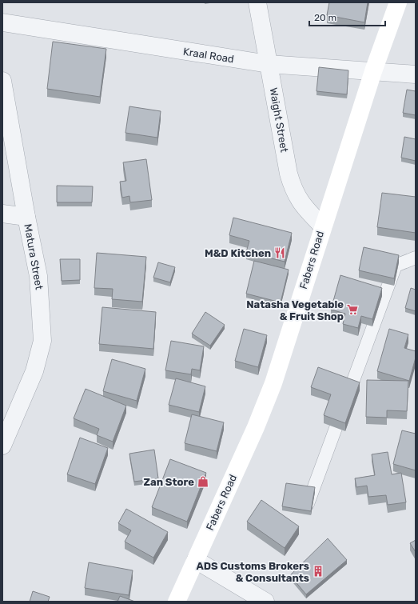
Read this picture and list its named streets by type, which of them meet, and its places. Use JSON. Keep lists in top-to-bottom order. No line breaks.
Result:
{"streets":{"main road":["Fabers Road"],"street":["Kraal Road","Waight Street","Matura Street"]},"crossings":[["Kraal Road","Waight Street"],["Kraal Road","Fabers Road"],["Waight Street","Fabers Road"]],"places":{"restaurant":["M&D Kitchen"],"supermarket":["Natasha Vegetable & Fruit Shop"],"shop":["Zan Store"],"building":["ADS Customs Brokers & Consultants"]},"scale_bar":"20 m"}
